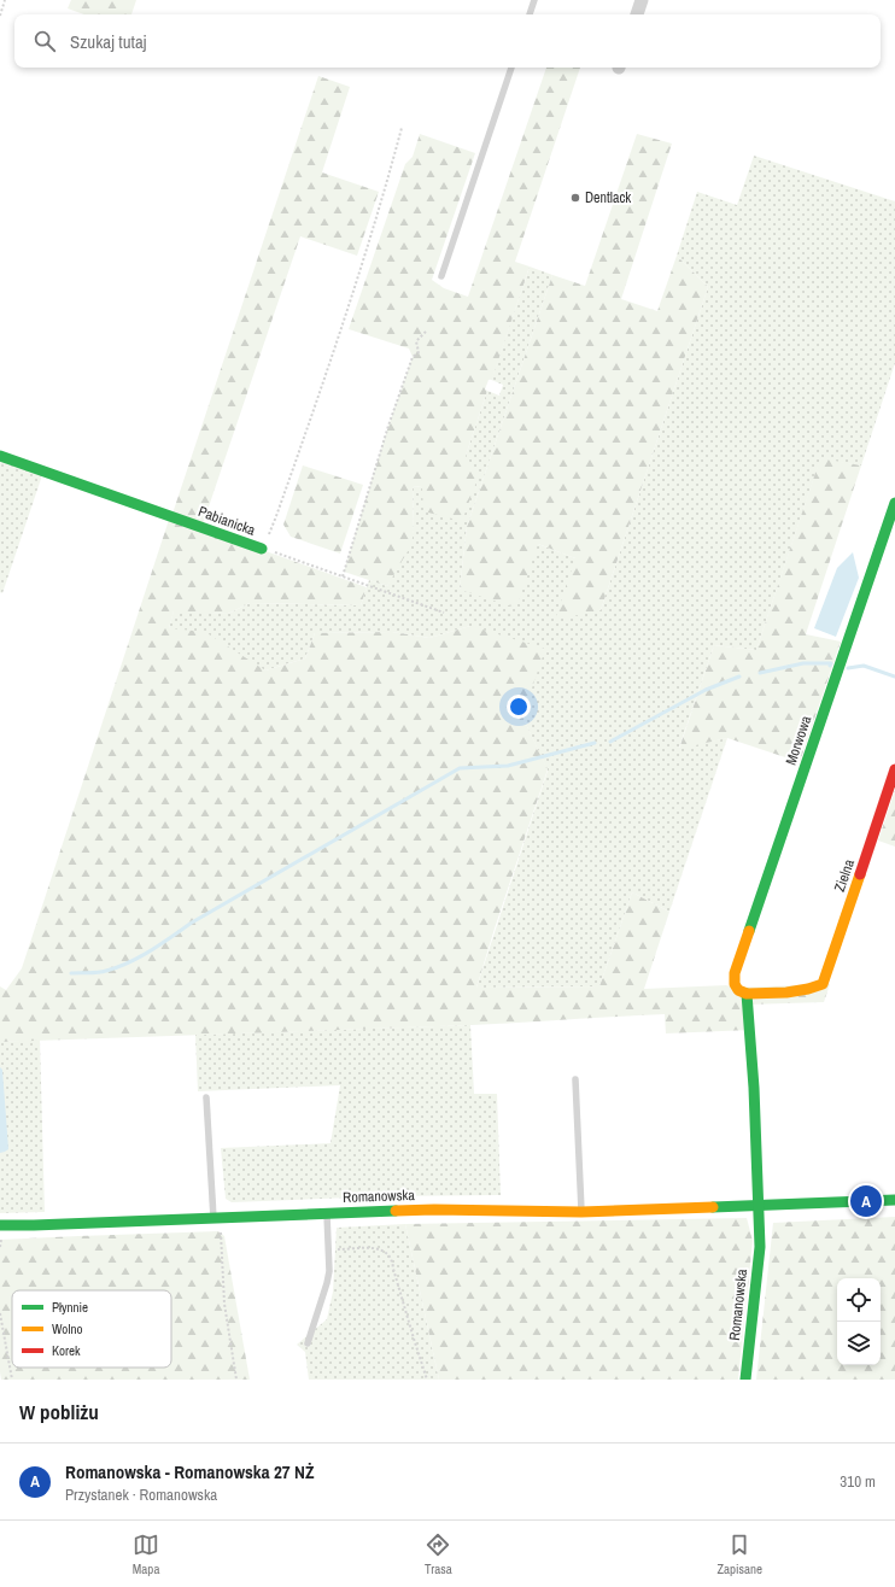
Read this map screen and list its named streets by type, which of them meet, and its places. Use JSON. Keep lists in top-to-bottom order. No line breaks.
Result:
{"streets":{"street":["Pabianicka","Morwowa","Zielna","Romanowska"]},"crossings":[["Morwowa","Zielna"]],"places":["Dentlack"],"legend":["Płynnie","Wolno","Korek"],"page":{"search":"Szukaj tutaj","pins":"A","heading":"W pobliżu","list":[{"mark":"A","name":"Romanowska - Romanowska 27 NŻ","note":"Przystanek · Romanowska","value":"310 m"}],"nav":["Mapa","Trasa","Zapisane"]}}
